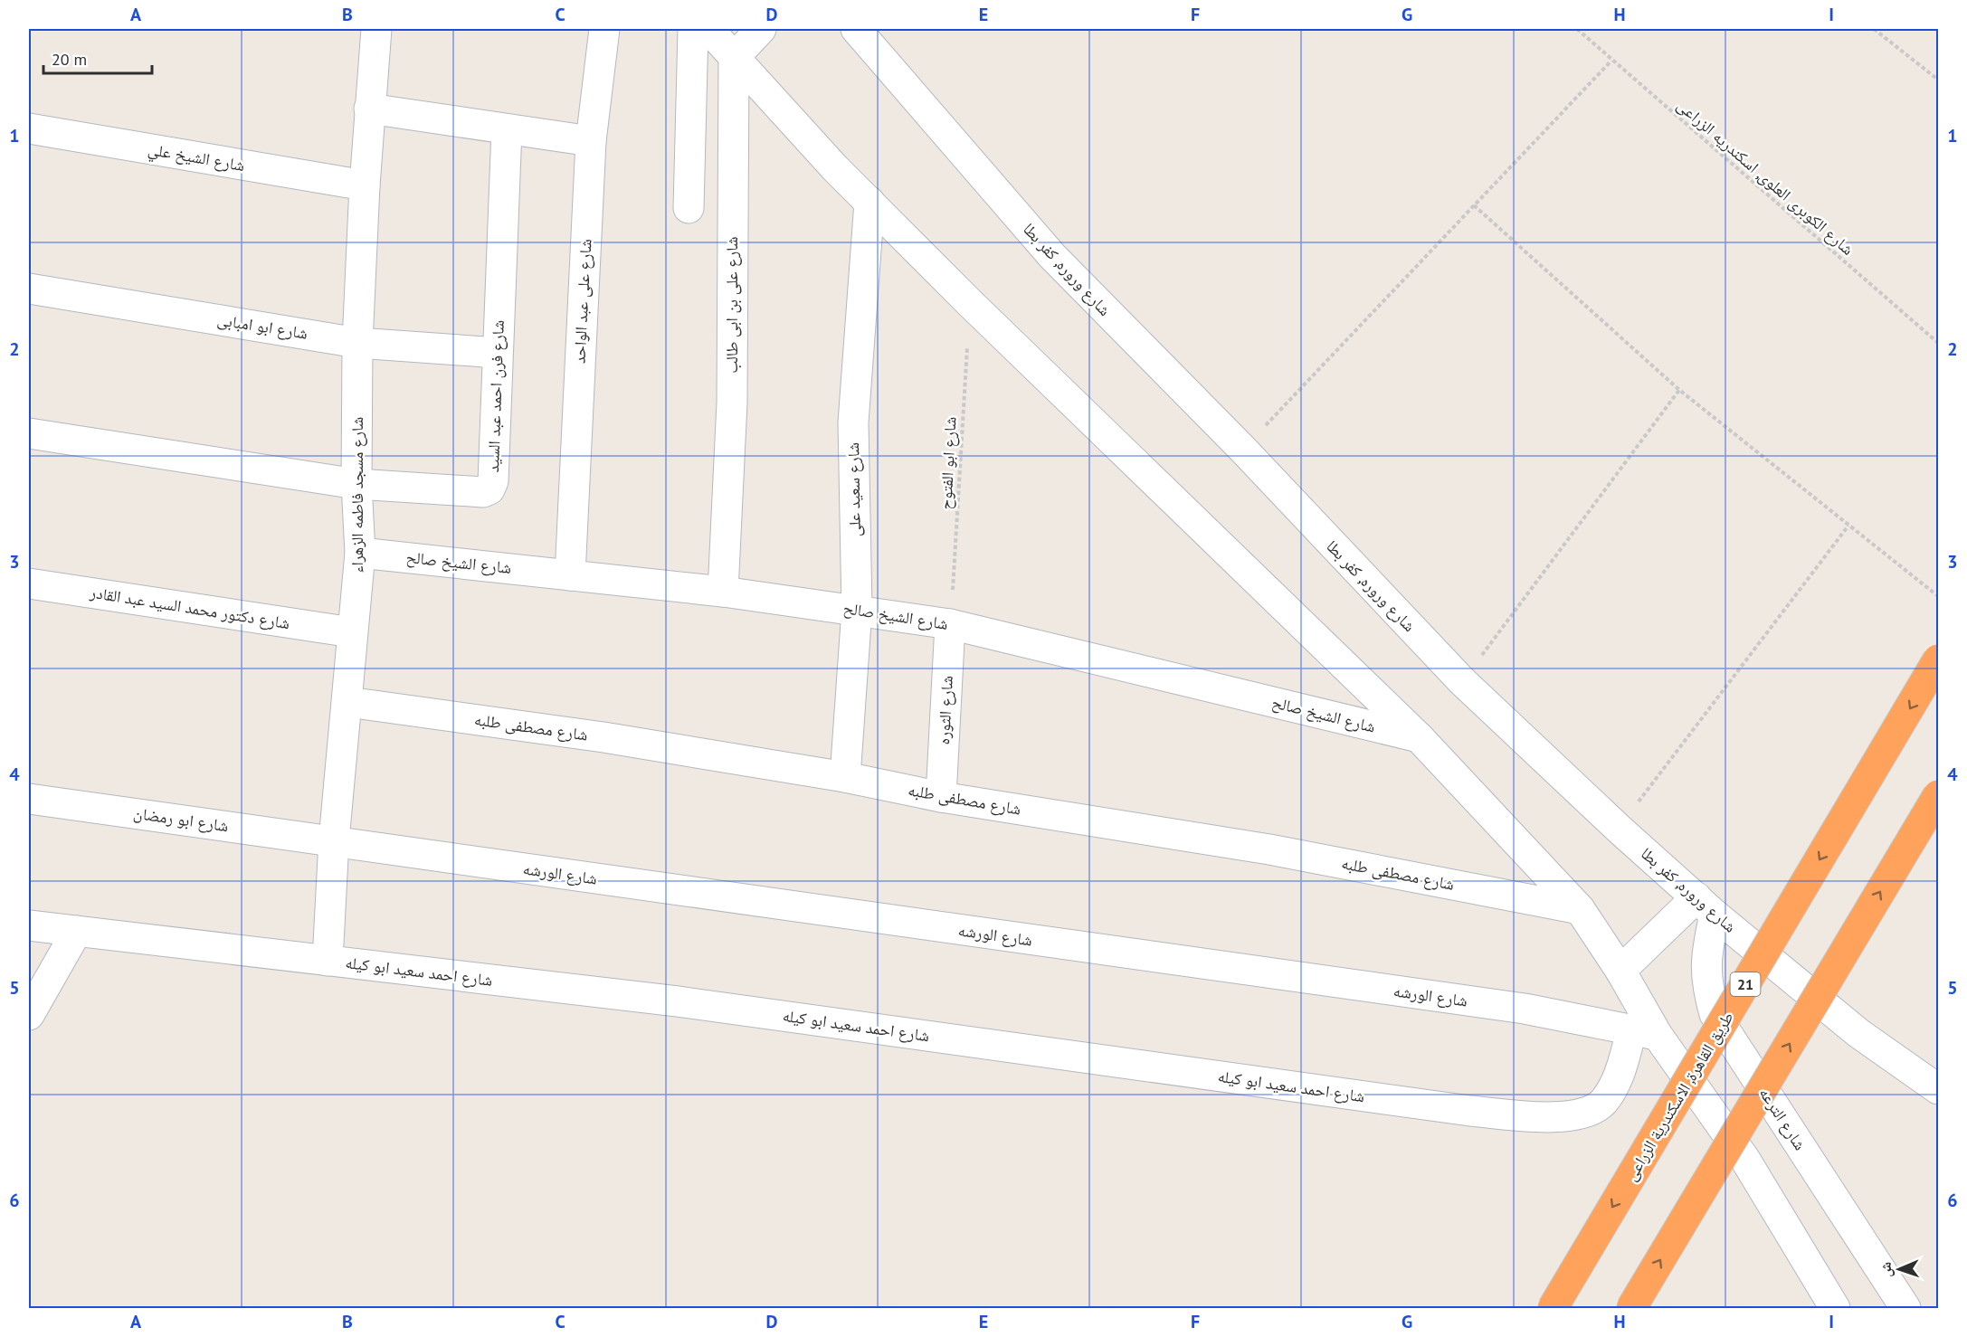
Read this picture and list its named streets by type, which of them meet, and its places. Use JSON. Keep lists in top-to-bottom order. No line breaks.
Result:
{"streets":{"highway":["21","طريق القاهرة, الاسكندرية الزراعى"],"street":["شارع الشيخ علي","شارع وروره, كفر بطا","شارع على عبد الواحد","شارع على بن ابى طالب","شارع ابو امبابى","شارع فرن احمد عبد السيد","شارع سعيد على","شارع مسجد فاطمه الزهراء","شارع الشيخ صالح","شارع دكتور محمد السيد عبد القادر","شارع الثوره","شارع مصطفى طلبه","شارع ابو رمضان","شارع الورشه","شارع احمد سعيد ابو كيله","شارع الترعه"],"path":["شارع الكوبرى العلوى, اسكندريه الزراعى","شارع ابو الفتوح"]},"crossings":[["شارع الشيخ علي","شارع مسجد فاطمه الزهراء"],["شارع وروره, كفر بطا","شارع الترعه"],["شارع على عبد الواحد","شارع الشيخ صالح"],["شارع على بن ابى طالب","شارع الشيخ صالح"],["شارع ابو امبابى","شارع فرن احمد عبد السيد"],["شارع ابو امبابى","شارع مسجد فاطمه الزهراء"],["شارع فرن احمد عبد السيد","شارع مسجد فاطمه الزهراء"],["شارع ابو الفتوح","شارع الشيخ صالح"],["شارع ابو الفتوح","شارع الثوره"],["شارع سعيد على","شارع الشيخ صالح"],["شارع سعيد على","شارع مصطفى طلبه"],["شارع مسجد فاطمه الزهراء","شارع الشيخ صالح"],["شارع مسجد فاطمه الزهراء","شارع دكتور محمد السيد عبد القادر"],["شارع مسجد فاطمه الزهراء","شارع مصطفى طلبه"],["شارع مسجد فاطمه الزهراء","شارع ابو رمضان"],["شارع مسجد فاطمه الزهراء","شارع الورشه"],["شارع مسجد فاطمه الزهراء","شارع احمد سعيد ابو كيله"],["شارع الشيخ صالح","شارع الثوره"],["شارع الثوره","شارع مصطفى طلبه"],["شارع ابو رمضان","شارع الورشه"],["شارع الورشه","شارع احمد سعيد ابو كيله"]],"scale_bar":"20 m","north":"left","grid":{"columns":["A","B","C","D","E","F","G","H","I"],"rows":["1","2","3","4","5","6"]}}
